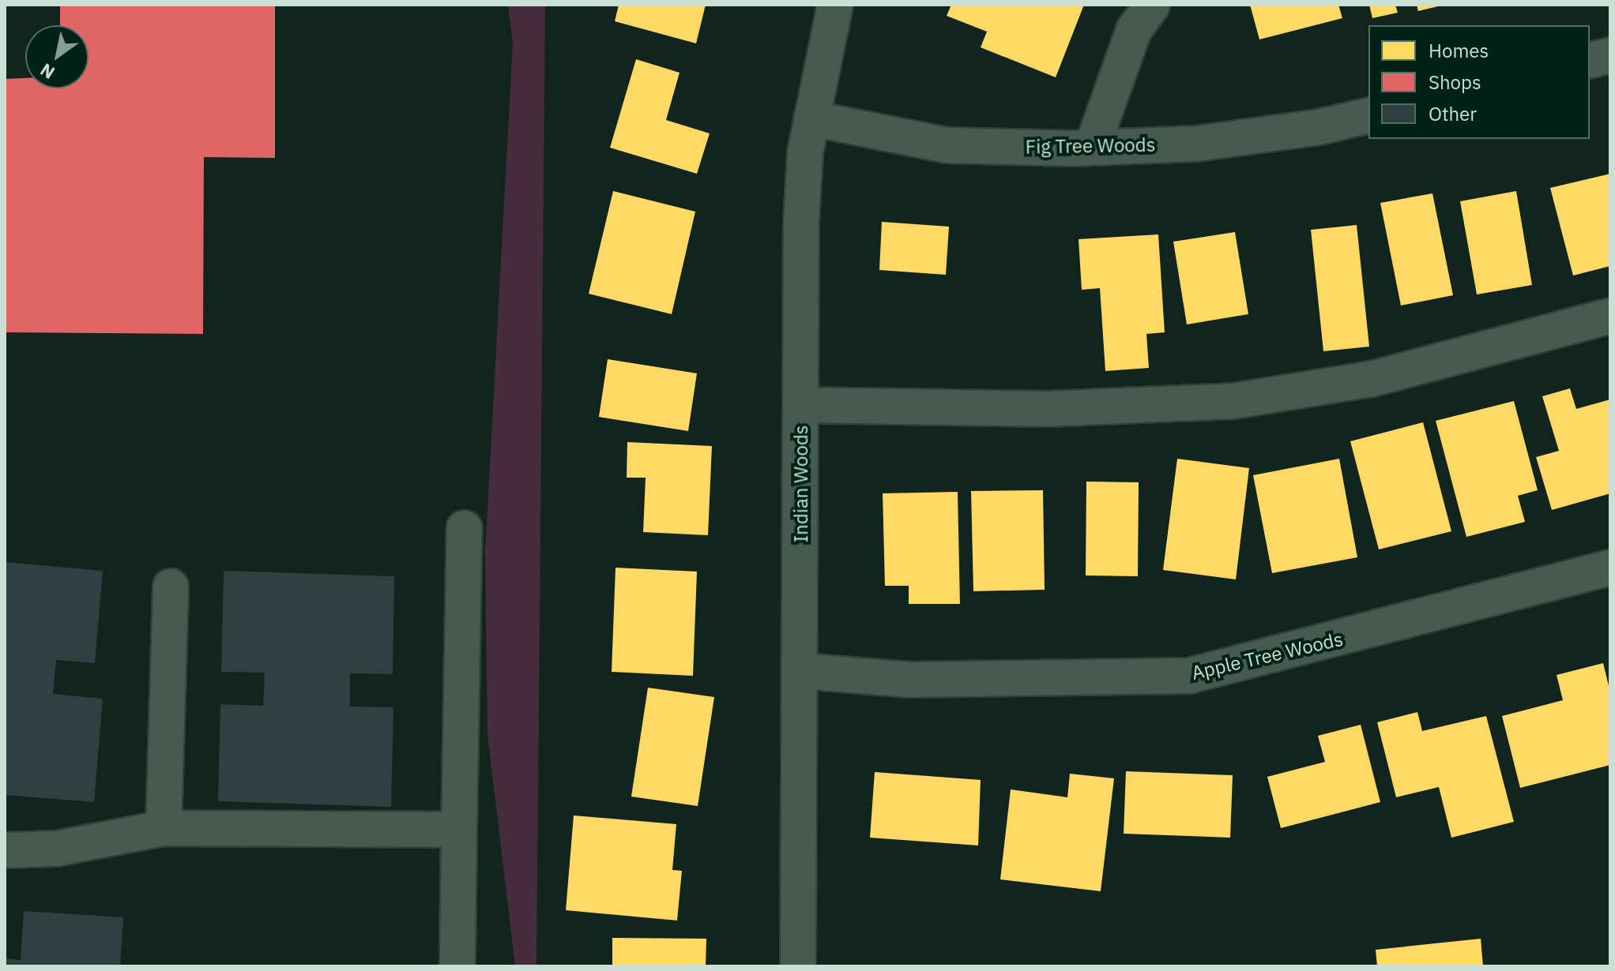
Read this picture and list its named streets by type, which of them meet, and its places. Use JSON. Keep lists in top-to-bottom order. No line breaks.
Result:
{"streets":{"street":["Fig Tree Woods","Indian Woods","Apple Tree Woods"]},"crossings":[["Fig Tree Woods","Indian Woods"],["Indian Woods","Apple Tree Woods"]],"legend":["Homes","Shops","Other"],"north":"bottom left"}
